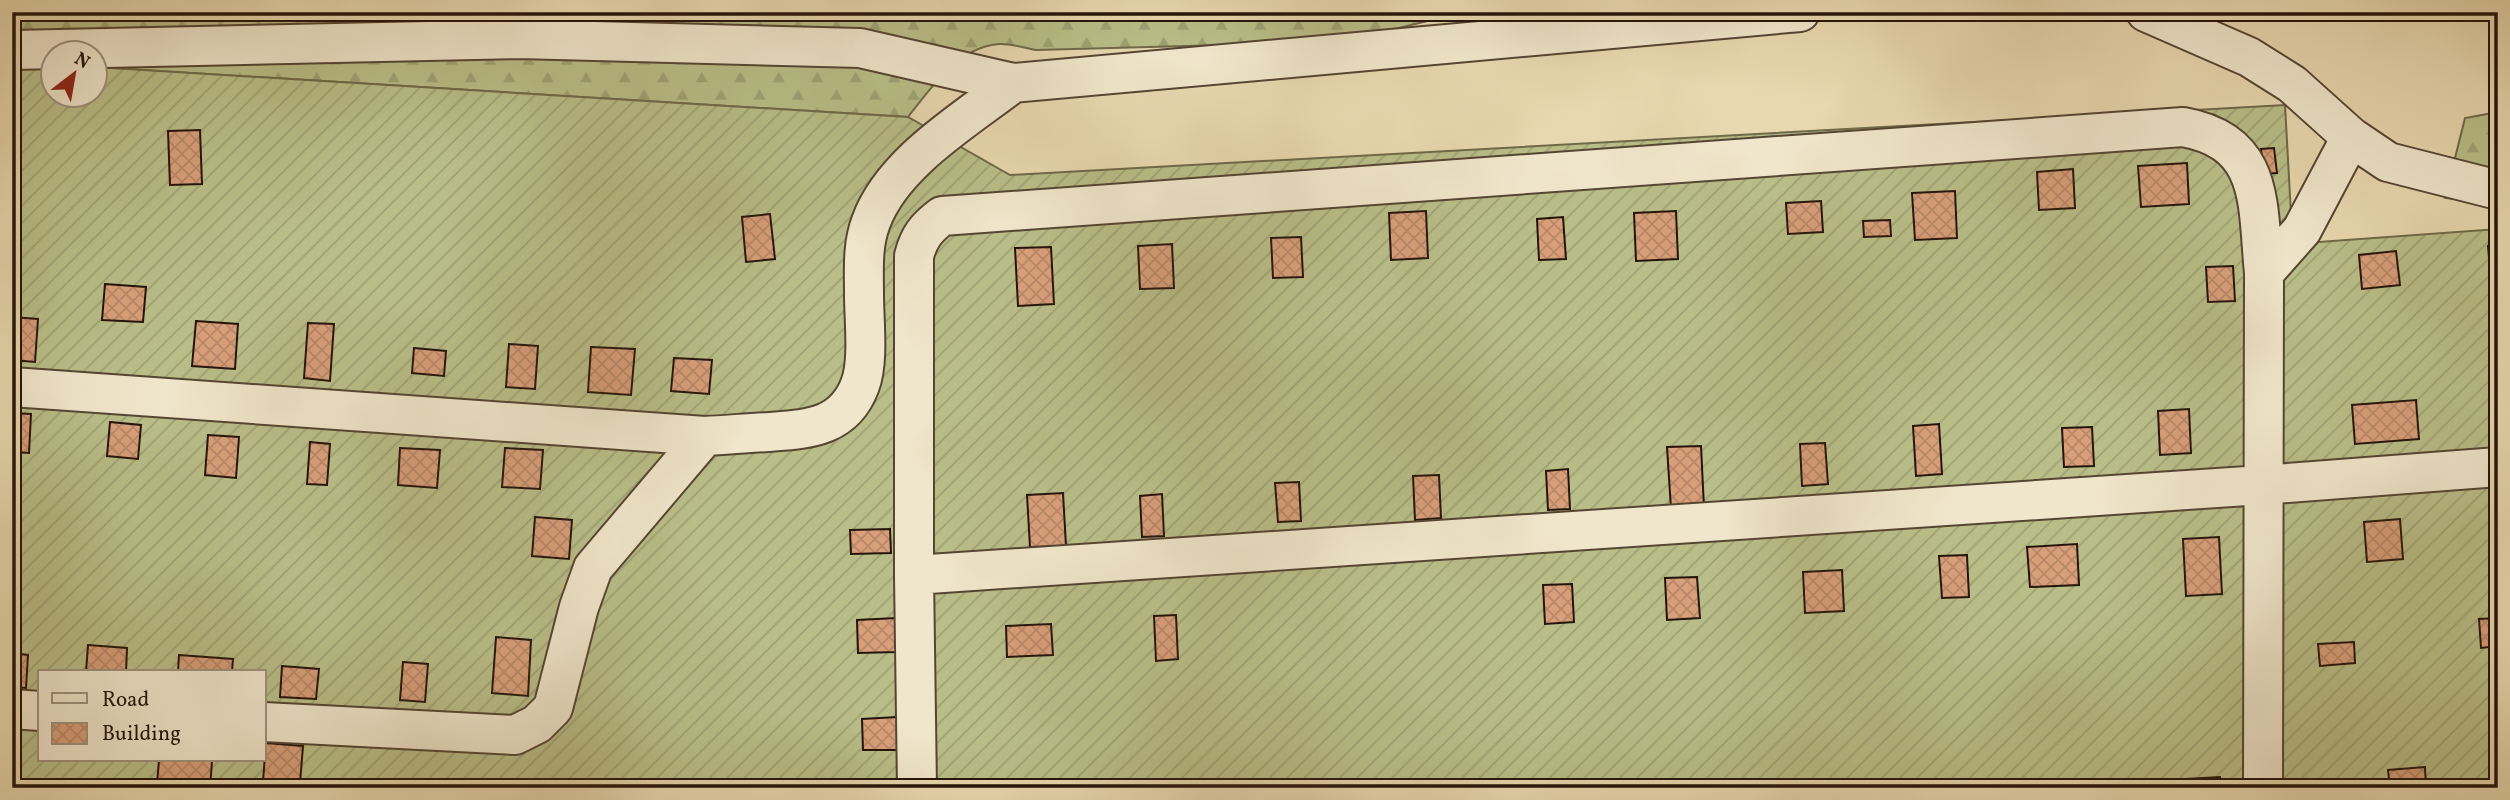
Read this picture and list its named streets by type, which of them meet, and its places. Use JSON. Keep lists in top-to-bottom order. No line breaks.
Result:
{"legend":["Road","Building"],"north":"top right"}
